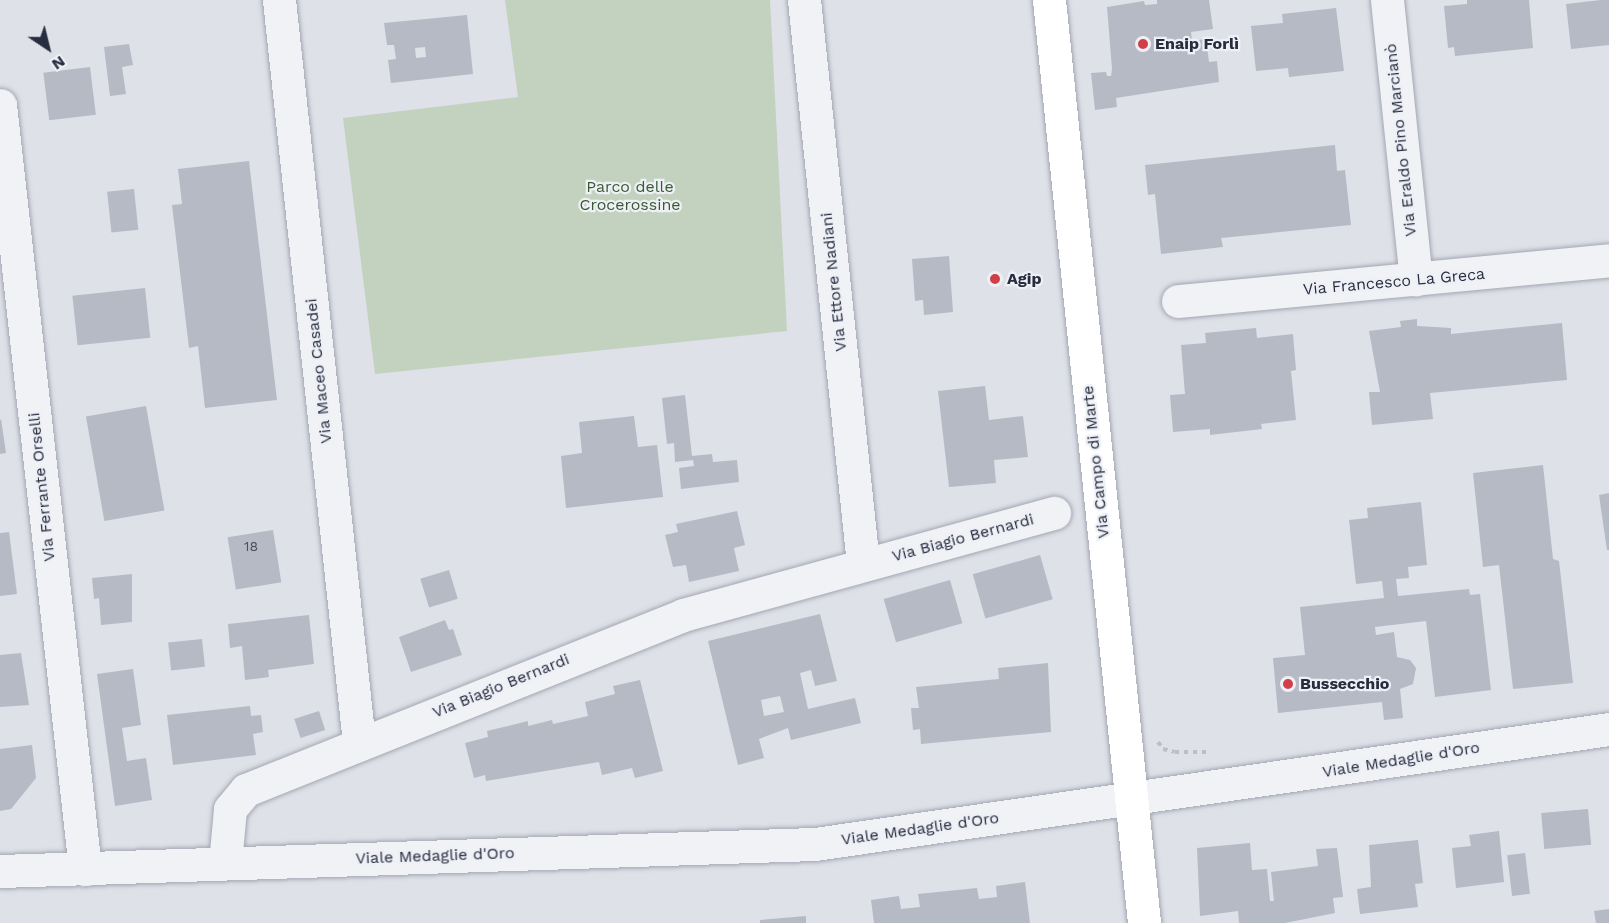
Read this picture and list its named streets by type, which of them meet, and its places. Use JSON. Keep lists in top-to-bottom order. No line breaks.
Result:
{"streets":{"main road":["Via Campo di Marte"],"street":["Via Eraldo Pino Marcianò","Via Ettore Nadiani","Via Francesco La Greca","Via Maceo Casadei","Via Ferrante Orselli","Via Biagio Bernardi","Viale Medaglie d'Oro"]},"crossings":[["Via Eraldo Pino Marcianò","Via Francesco La Greca"],["Via Ettore Nadiani","Via Biagio Bernardi"],["Via Maceo Casadei","Via Biagio Bernardi"],["Via Campo di Marte","Viale Medaglie d'Oro"],["Via Biagio Bernardi","Viale Medaglie d'Oro"]],"parks":["Parco delle Crocerossine"],"places":["Enaip Forlì","Agip","Bussecchio"],"house_numbers":["18"],"north":"bottom right"}
